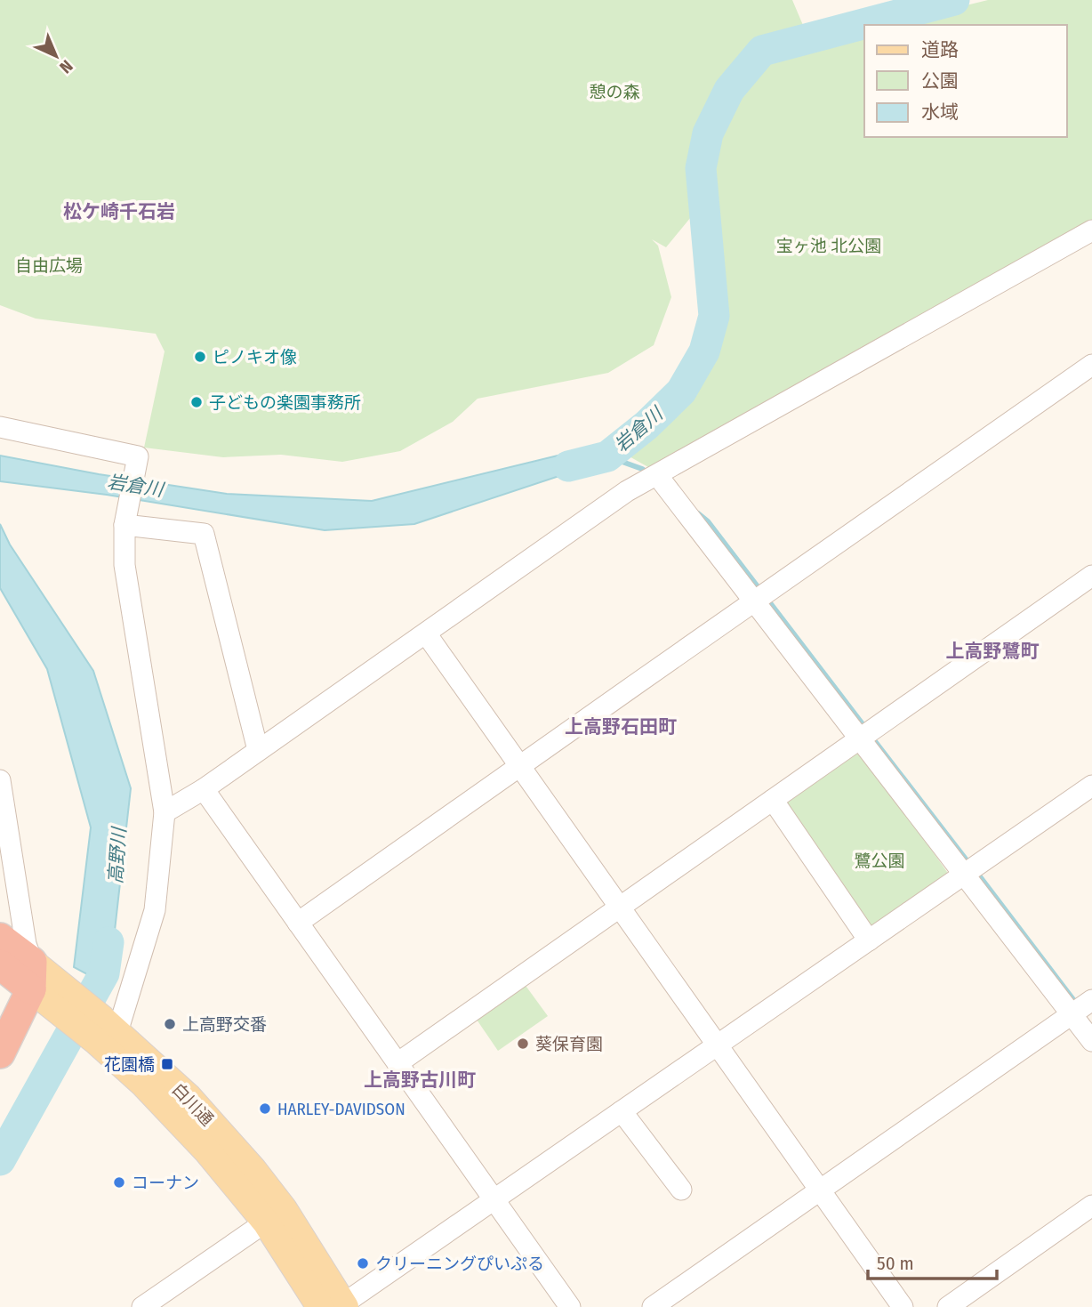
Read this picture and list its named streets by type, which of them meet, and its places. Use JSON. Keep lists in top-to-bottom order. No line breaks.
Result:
{"streets":{"highway":["白川通"]},"districts":["松ケ崎千石岩","上高野鷺町","上高野石田町","上高野古川町"],"water":["岩倉川","高野川"],"parks":["憩の森","宝ヶ池 北公園","自由広場","鷺公園"],"places":{"other":["ピノキオ像","子どもの楽園事務所","上高野交番","葵保育園","HARLEY-DAVIDSON","コーナン","クリーニングぴいぷる"],"transit":["花園橋"]},"legend":["道路","公園","水域"],"scale_bar":"50 m","north":"bottom right"}
